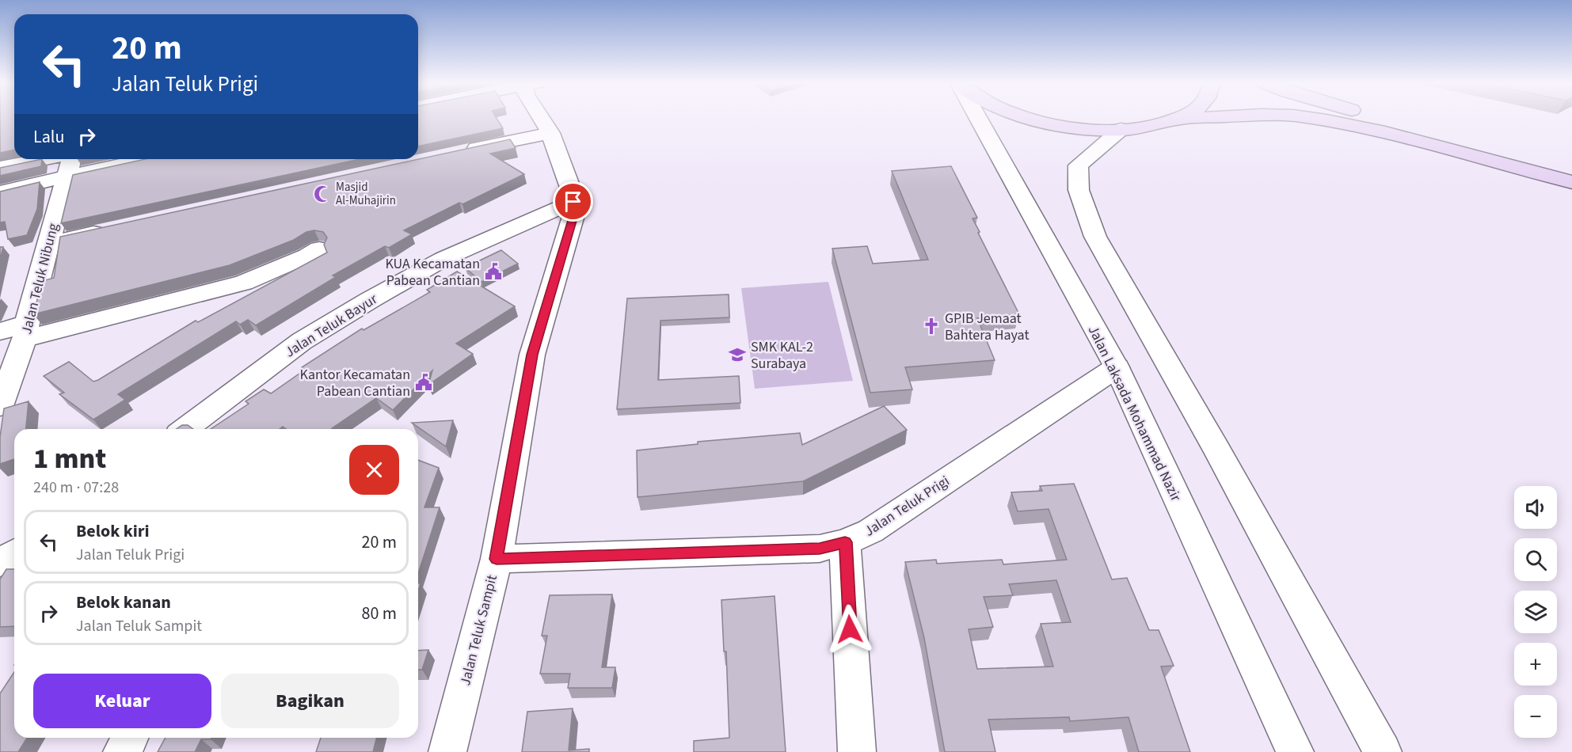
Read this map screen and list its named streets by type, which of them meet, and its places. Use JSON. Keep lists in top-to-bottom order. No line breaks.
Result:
{"streets":{"street":["Jalan Teluk Nibung","Jalan Teluk Bayur","Jalan Laksada Mohammad Nazir","Jalan Teluk Prigi","Jalan Teluk Sampit"]},"crossings":[["Jalan Teluk Bayur","Jalan Teluk Sampit"],["Jalan Laksada Mohammad Nazir","Jalan Teluk Prigi"],["Jalan Teluk Prigi","Jalan Teluk Sampit"]],"places":{"mosque":["Masjid Al-Muhajirin"],"public building":["KUA Kecamatan Pabean Cantian","Kantor Kecamatan Pabean Cantian"],"church":["GPIB Jemaat Bahtera Hayat"],"school or university":["SMK KAL-2 Surabaya"]},"page":{"turn":["20 m","Jalan Teluk Prigi"],"then":"Lalu","heading":["1 mnt","240 m · 07:28"],"map_buttons":["+","−"],"list":[{"name":"Belok kiri","note":"Jalan Teluk Prigi","value":"20 m"},{"name":"Belok kanan","note":"Jalan Teluk Sampit","value":"80 m"}],"buttons":["Keluar","Bagikan"]}}
